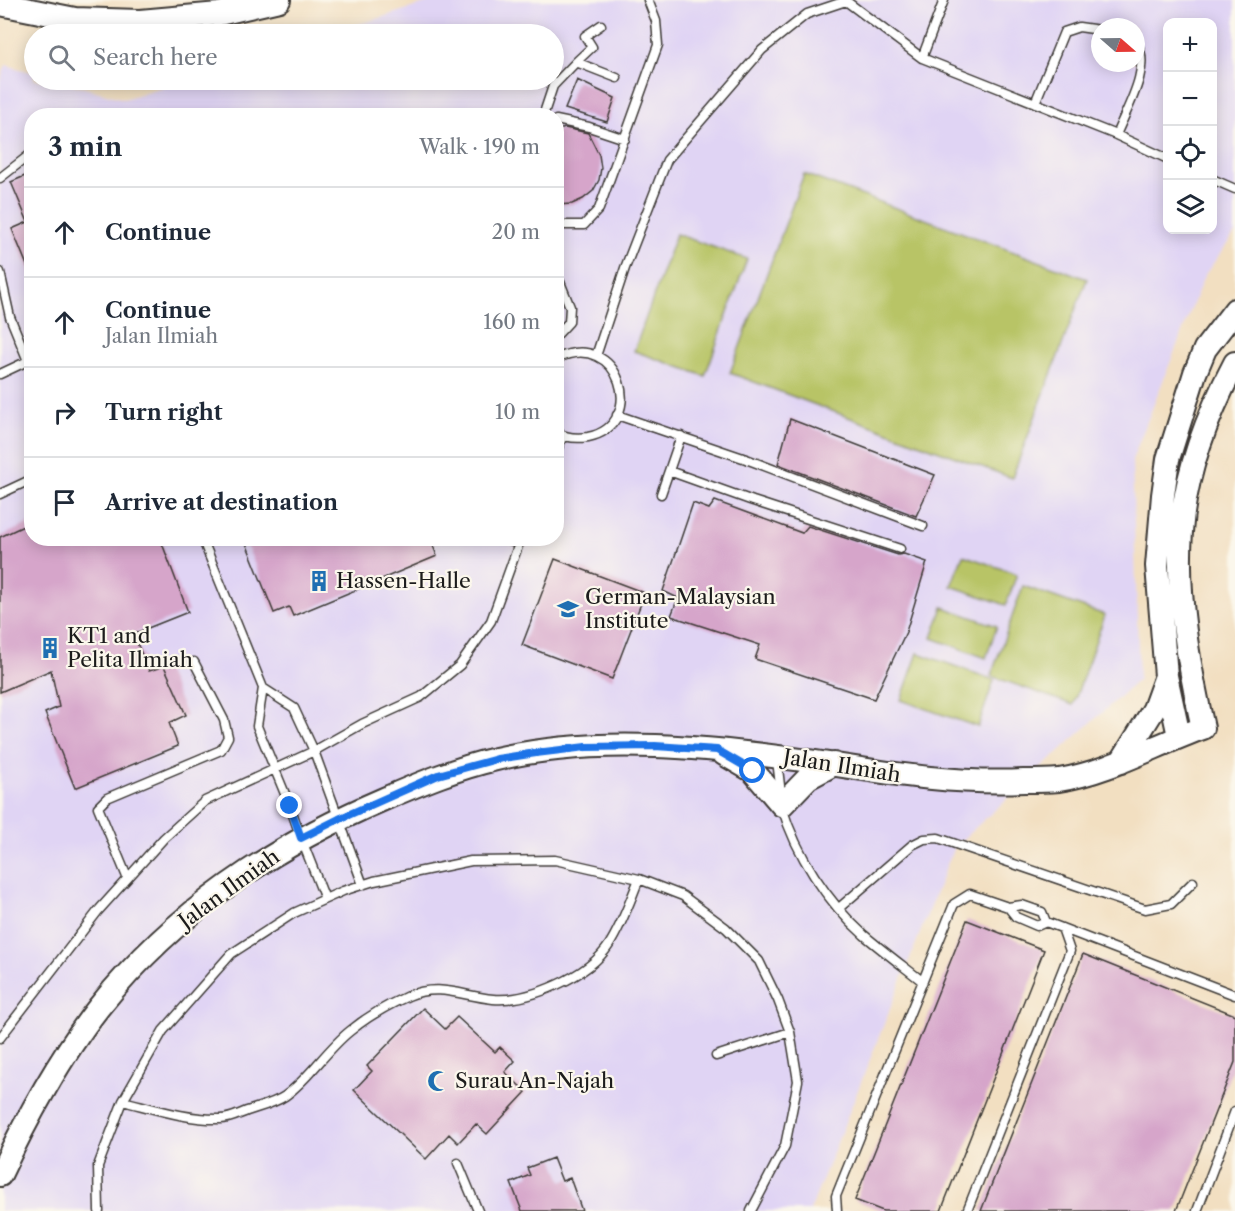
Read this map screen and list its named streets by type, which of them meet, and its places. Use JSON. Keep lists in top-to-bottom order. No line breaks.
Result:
{"streets":{"street":["Jalan Ilmiah"]},"places":{"building":["Hassen-Halle","KT1 and Pelita Ilmiah"],"school or university":["German-Malaysian Institute"],"mosque":["Surau An-Najah"]},"north":"right","page":{"map_buttons":["+","−"],"search":"Search here","heading":["3 min","Walk · 190 m"],"list":[["Continue","20 m"],["Continue","Jalan Ilmiah","160 m"],["Turn right","10 m"],"Arrive at destination"]}}
